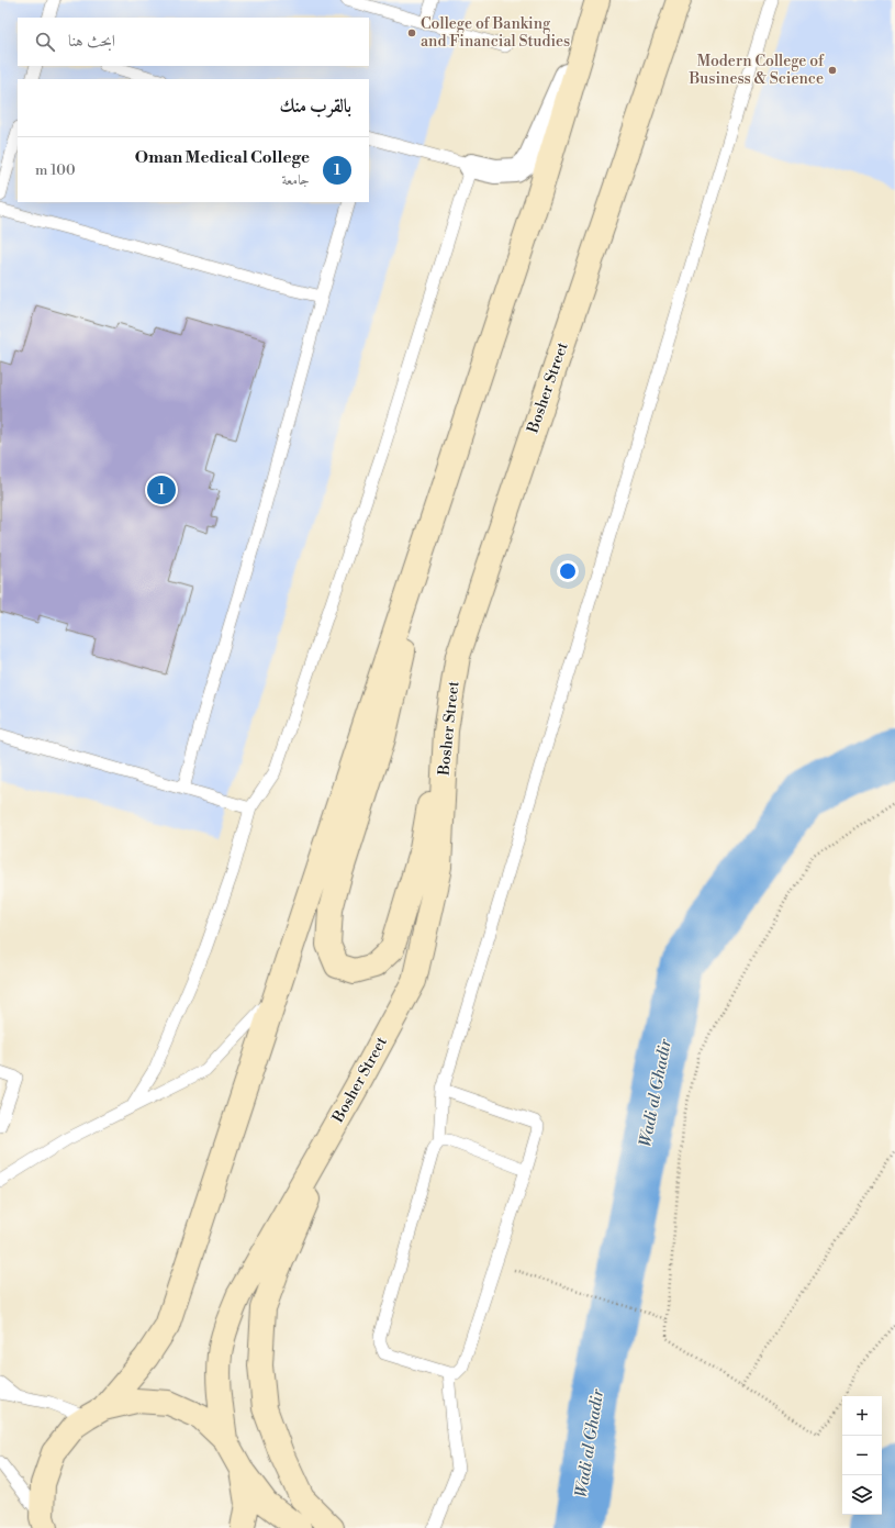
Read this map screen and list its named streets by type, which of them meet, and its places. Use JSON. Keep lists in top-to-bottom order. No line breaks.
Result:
{"streets":{"main road":["Bosher Street"]},"water":["Wadi al Ghadir"],"places":["College of Banking and Financial Studies","Modern College of Business & Science"],"page":{"search":"ابحث هنا","heading":"بالقرب منك","list":[{"mark":"1","name":"Oman Medical College","note":"جامعة","value":"100 m"}],"pins":"1","map_buttons":["+","−"]}}
